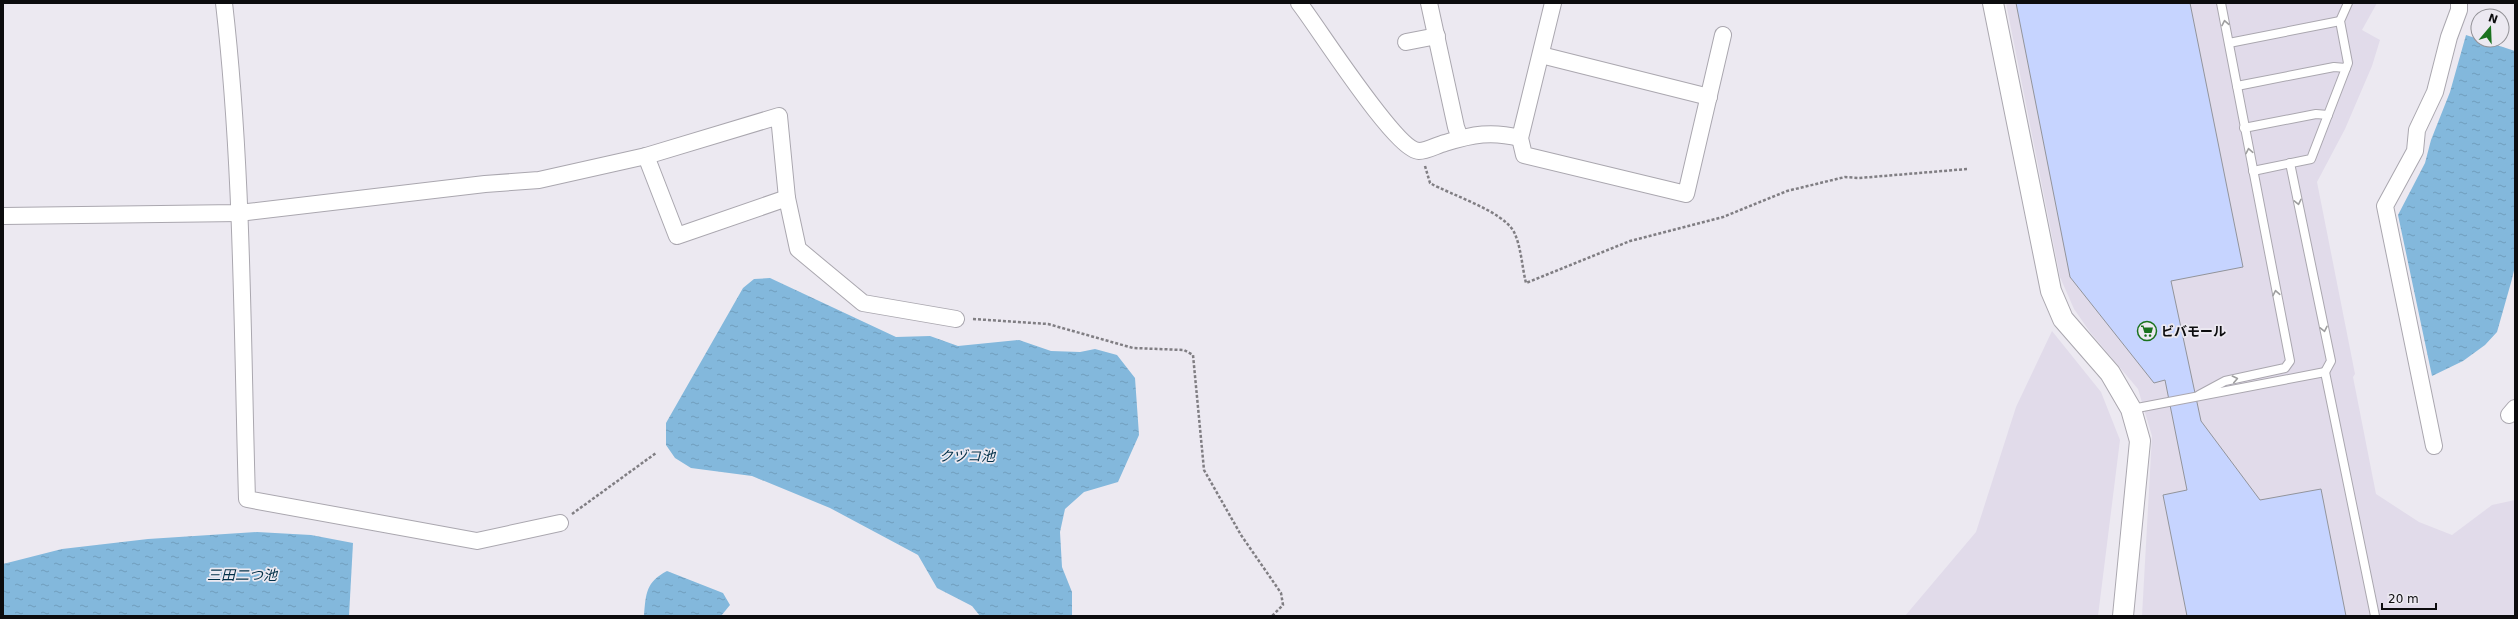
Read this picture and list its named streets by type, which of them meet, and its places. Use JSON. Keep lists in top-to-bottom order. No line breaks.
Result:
{"water":["クヅコ池","三田二つ池"],"places":{"supermarket":["ビバモール"]},"scale_bar":"20 m","north":"top"}
